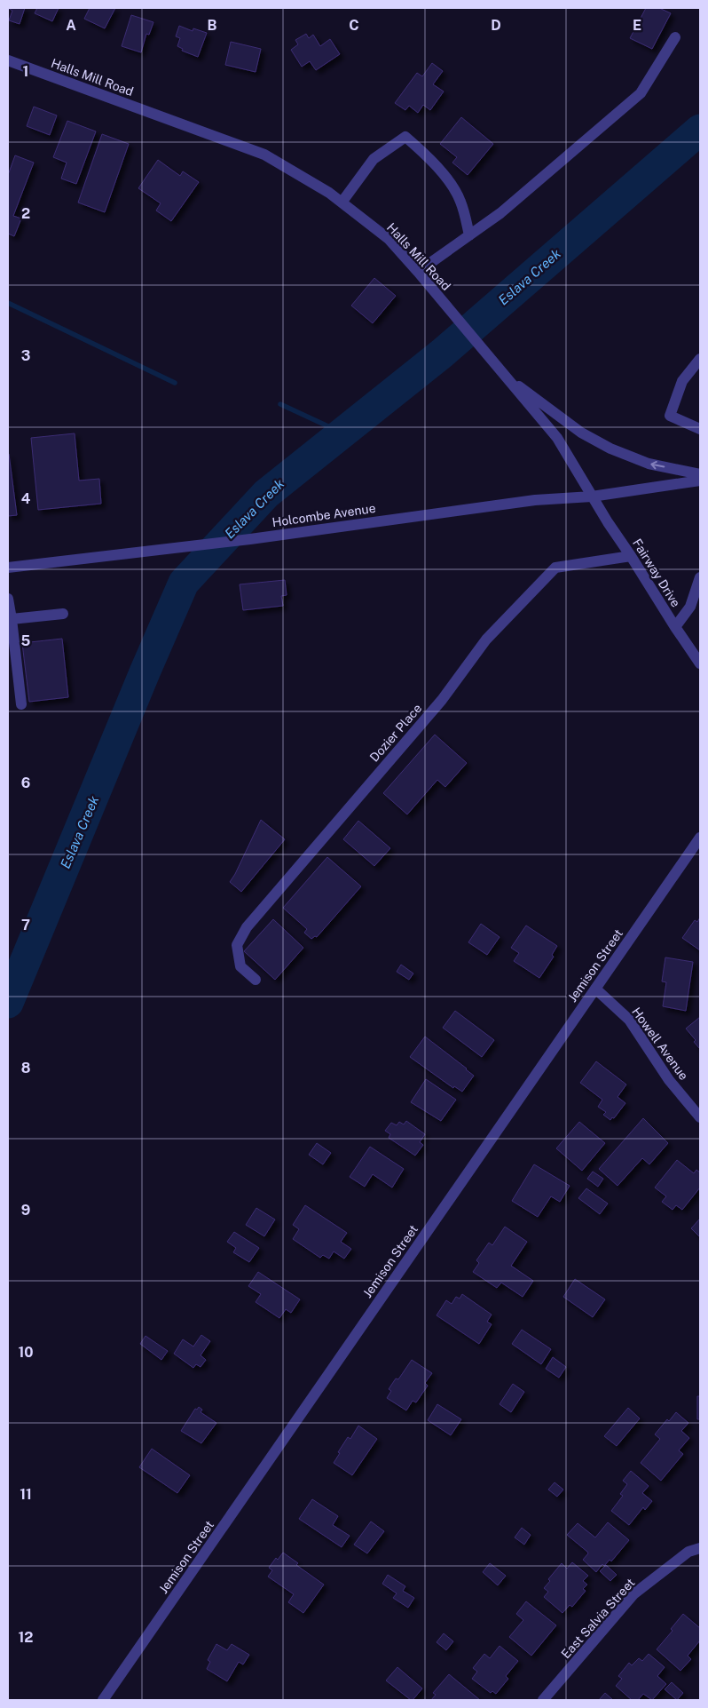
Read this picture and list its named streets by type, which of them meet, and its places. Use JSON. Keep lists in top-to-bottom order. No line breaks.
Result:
{"streets":{"street":["Halls Mill Road","Holcombe Avenue","Fairway Drive","Dozier Place","Jemison Street","Howell Avenue","East Salvia Street"]},"crossings":[["Halls Mill Road","Holcombe Avenue"],["Halls Mill Road","Fairway Drive"],["Holcombe Avenue","Fairway Drive"],["Fairway Drive","Dozier Place"],["Jemison Street","Howell Avenue"]],"water":["Eslava Creek"],"grid":{"columns":["A","B","C","D","E"],"rows":["1","2","3","4","5","6","7","8","9","10","11","12"]}}
